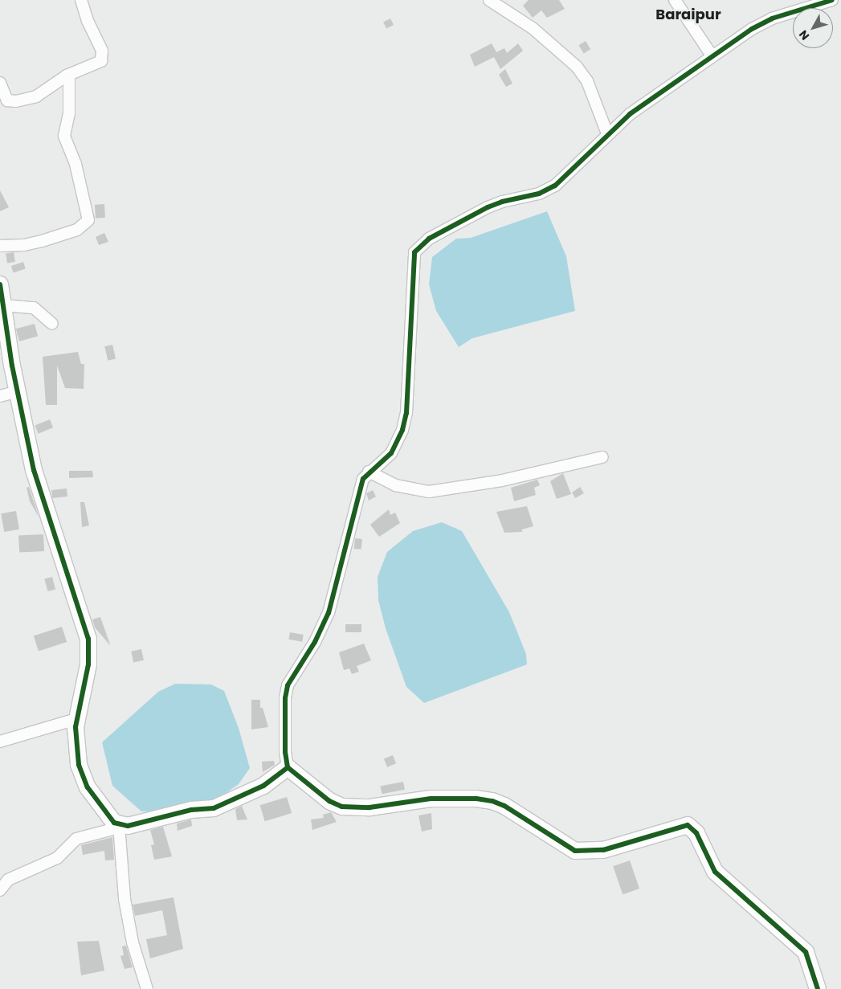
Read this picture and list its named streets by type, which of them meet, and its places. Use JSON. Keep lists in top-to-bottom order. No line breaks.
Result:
{"districts":["Baraipur"],"north":"bottom left"}
